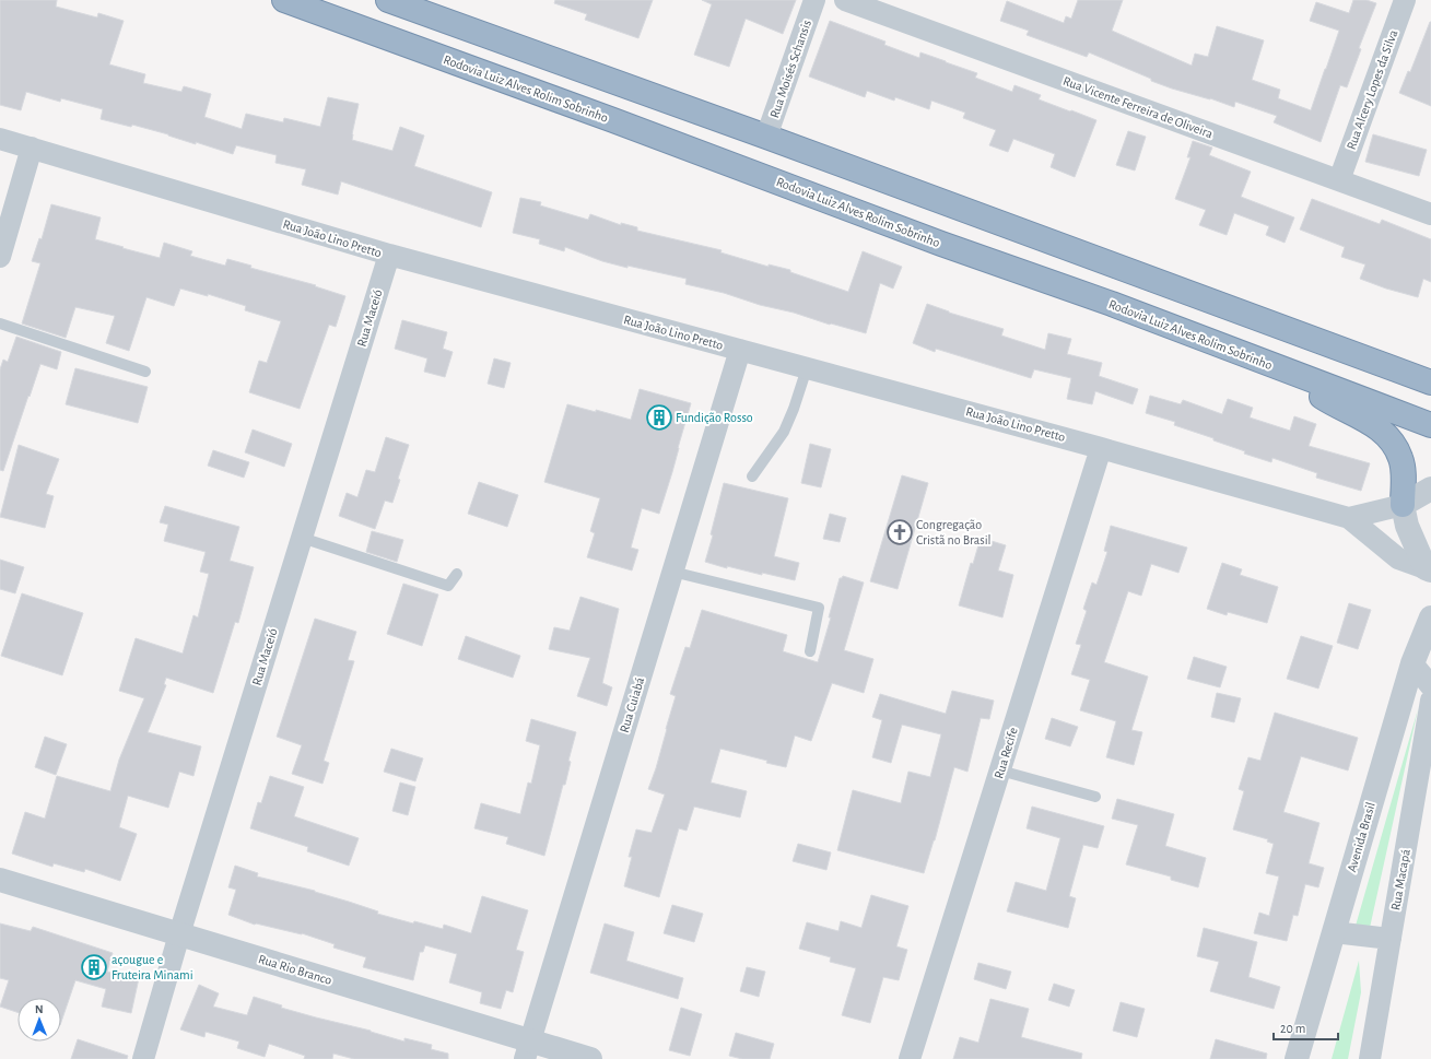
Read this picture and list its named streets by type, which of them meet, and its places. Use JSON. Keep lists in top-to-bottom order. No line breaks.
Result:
{"streets":{"highway":["Rodovia Luiz Alves Rolim Sobrinho"],"street":["Rua Moisés Schansis","Rua Alcery Lopes da Silva","Rua Vicente Ferreira de Oliveira","Rua João Lino Pretto","Rua Maceió","Rua Cuiabá","Rua Recife","Avenida Brasil","Rua Macapá","Rua Rio Branco"]},"crossings":[["Rua Alcery Lopes da Silva","Rua Vicente Ferreira de Oliveira"],["Rua João Lino Pretto","Rua Maceió"],["Rua João Lino Pretto","Rua Cuiabá"],["Rua João Lino Pretto","Rua Recife"],["Rua Maceió","Rua Rio Branco"],["Rua Cuiabá","Rua Rio Branco"]],"places":{"building":["Fundição Rosso","açougue e Fruteira Minami"],"church":["Congregação Cristã no Brasil"]},"scale_bar":"20 m","north":"top"}
